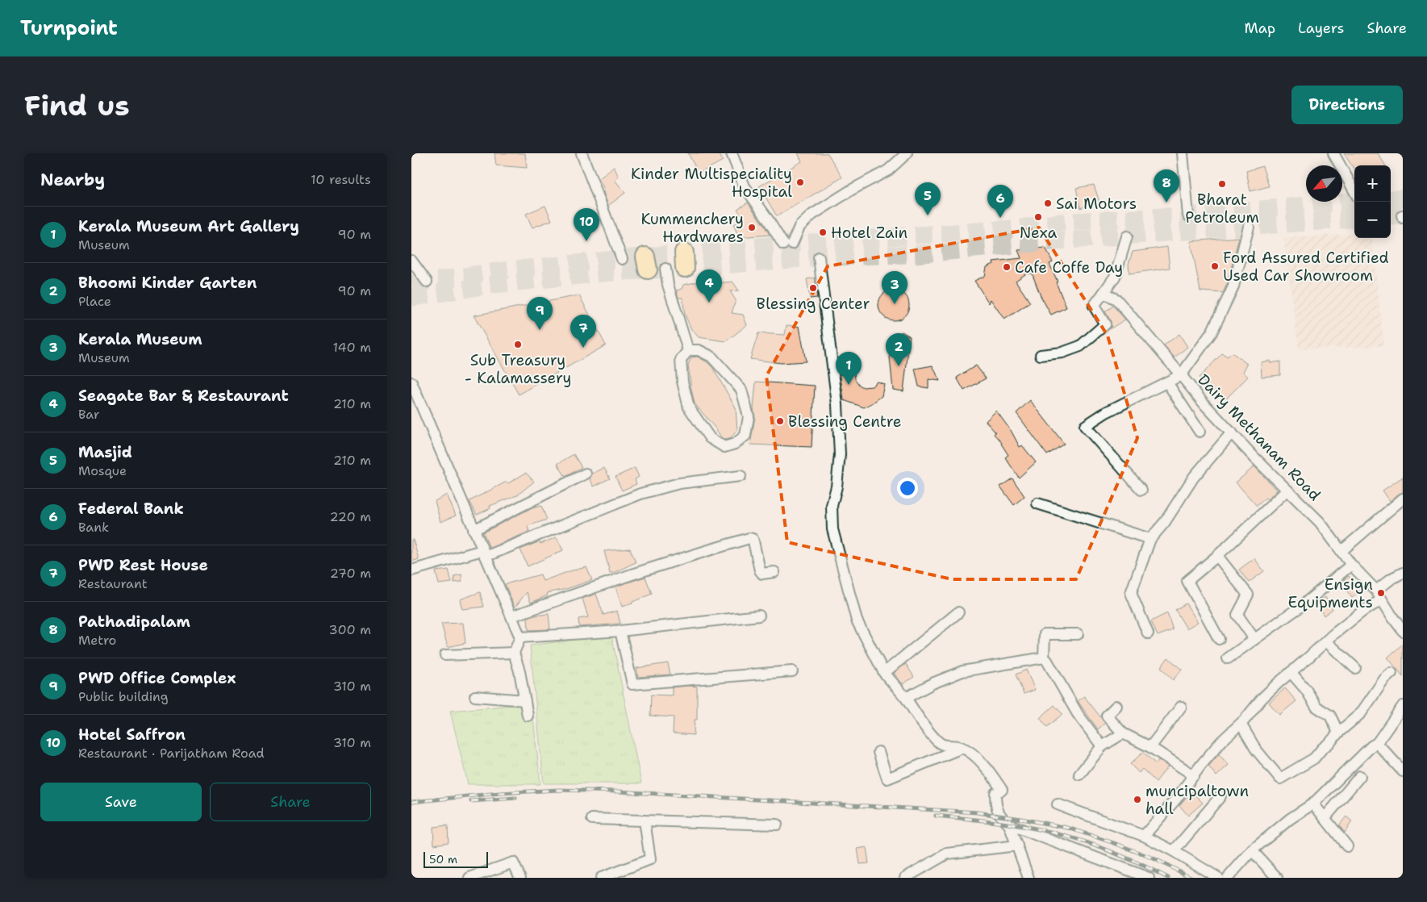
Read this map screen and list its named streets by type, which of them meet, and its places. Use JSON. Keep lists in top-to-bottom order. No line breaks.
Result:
{"streets":{"street":["Dairy Methanam Road"]},"places":["Kinder Multispeciality Hospital","Bharat Petroleum","Sai Motors","Nexa","Kummenchery Hardwares","Hotel Zain","Ford Assured Certified Used Car Showroom","Cafe Coffe Day","Blessing Center","Sub Treasury - Kalamassery","Blessing Centre","Ensign Equipments","muncipaltown hall"],"scale_bar":"50 m","north":"bottom left","page":{"header":"Turnpoint","nav":["Map","Layers","Share"],"buttons":["Directions",["Save","Share"]],"title":"Find us","heading":["Nearby","10 results"],"map_buttons":["+","−"],"pins":["8","5","6","10","4","3","9","7","2","1"],"list":[{"mark":"1","name":"Kerala Museum Art Gallery","note":"Museum","value":"90 m"},{"mark":"2","name":"Bhoomi Kinder Garten","note":"Place","value":"90 m"},{"mark":"3","name":"Kerala Museum","note":"Museum","value":"140 m"},{"mark":"4","name":"Seagate Bar & Restaurant","note":"Bar","value":"210 m"},{"mark":"5","name":"Masjid","note":"Mosque","value":"210 m"},{"mark":"6","name":"Federal Bank","note":"Bank","value":"220 m"},{"mark":"7","name":"PWD Rest House","note":"Restaurant","value":"270 m"},{"mark":"8","name":"Pathadipalam","note":"Metro","value":"300 m"},{"mark":"9","name":"PWD Office Complex","note":"Public building","value":"310 m"},{"mark":"10","name":"Hotel Saffron","note":"Restaurant · Parijatham Road","value":"310 m"}],"scale":"50 m"}}
